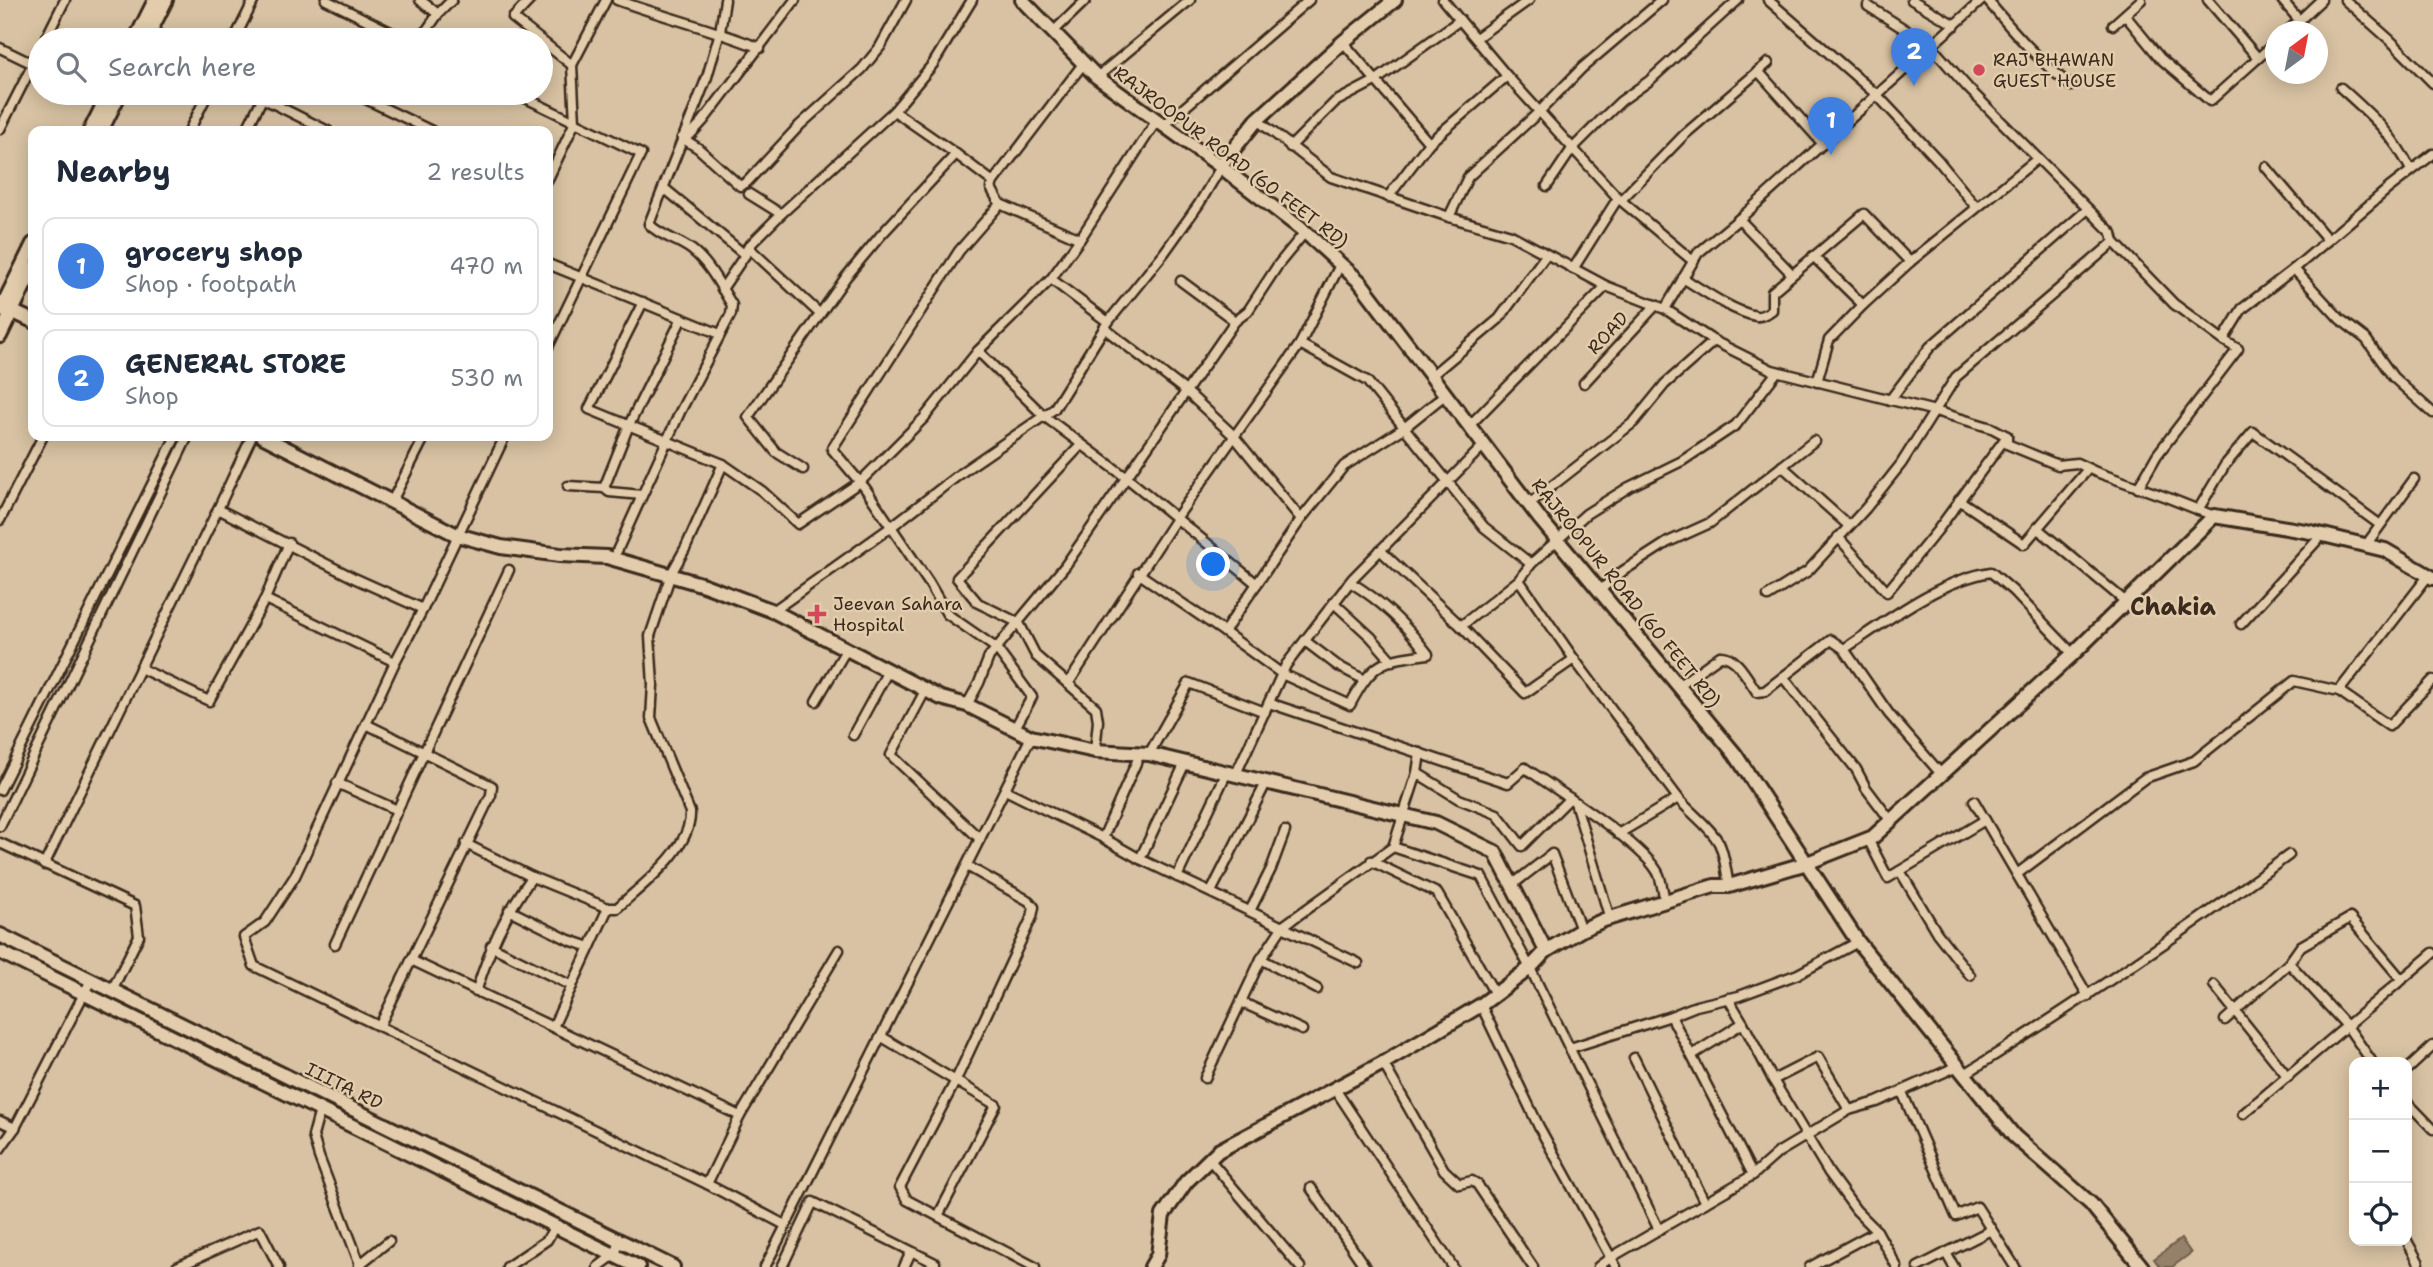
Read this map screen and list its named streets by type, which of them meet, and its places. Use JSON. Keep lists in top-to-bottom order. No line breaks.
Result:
{"streets":{"street":["RAJROOPUR ROAD (60 FEET RD)","ROAD","IIITA RD"]},"districts":["Chakia"],"places":{"other":["RAJ BHAWAN GUEST HOUSE"],"health":["Jeevan Sahara Hospital"]},"north":"top right","page":{"pins":["2","1"],"search":"Search here","heading":["Nearby","2 results"],"list":[{"mark":"1","name":"grocery shop","note":"Shop · footpath","value":"470 m"},{"mark":"2","name":"GENERAL STORE","note":"Shop","value":"530 m"}],"map_buttons":["+","−"]}}
